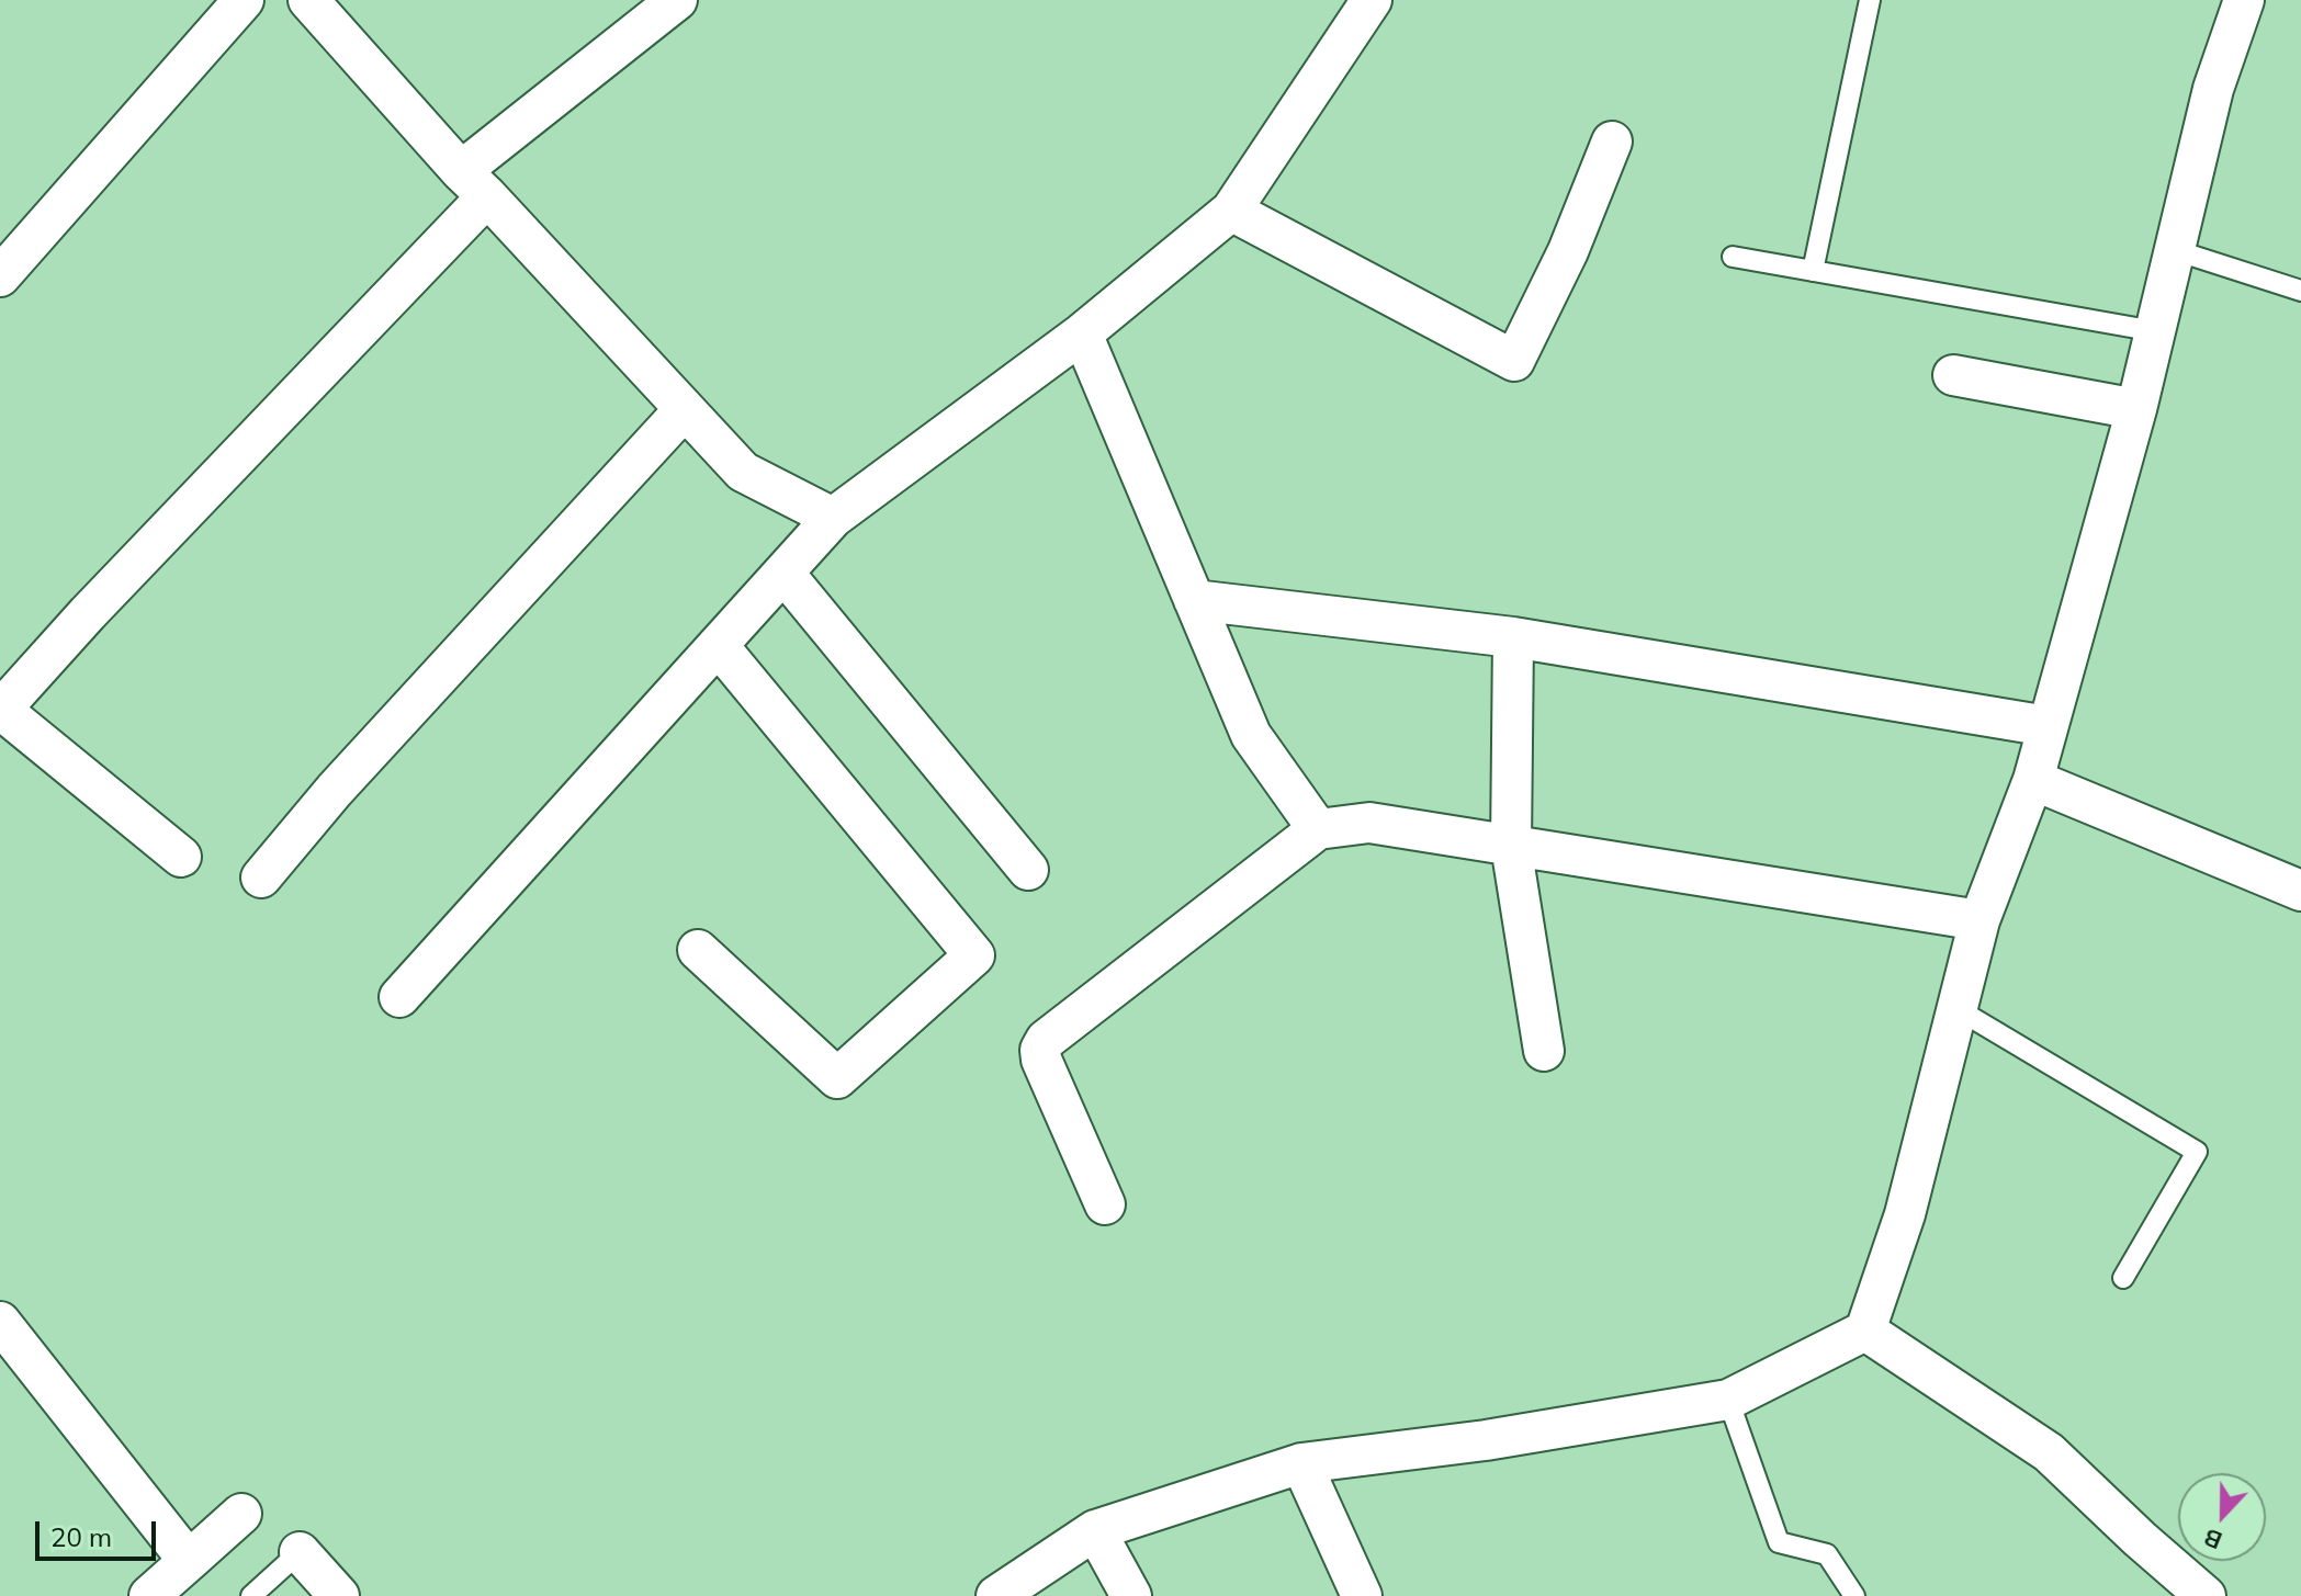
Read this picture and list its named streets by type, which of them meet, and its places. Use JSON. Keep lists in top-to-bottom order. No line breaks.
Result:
{"scale_bar":"20 m","north":"bottom"}
